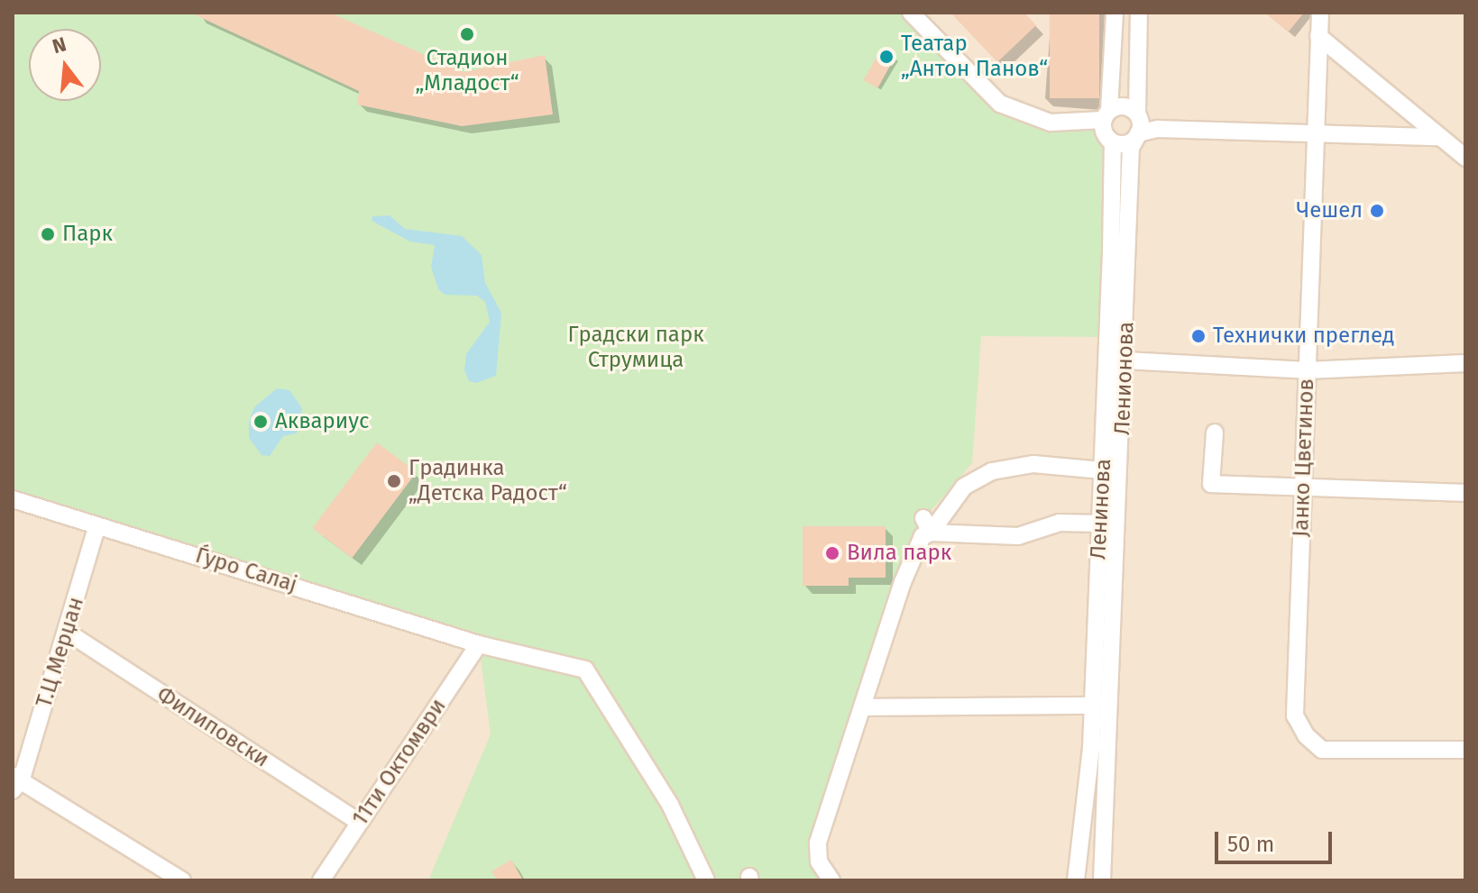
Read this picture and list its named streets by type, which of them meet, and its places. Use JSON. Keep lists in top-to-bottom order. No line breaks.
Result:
{"streets":{"street":["Ленионова","Јанко Цветинов","Ленинова","Ѓуро Салај","Т.Ц Мерџан","Филиповски","11ти Октомври"]},"crossings":[["Ѓуро Салај","Т.Ц Мерџан"],["Ѓуро Салај","11ти Октомври"],["Т.Ц Мерџан","Филиповски"],["Филиповски","11ти Октомври"]],"parks":["Градски парк Струмица"],"places":["Стадион „Младост“","Театар „Антон Панов“","Чешел","Парк","Технички преглед","Аквариус","Градинка „Детска Радост“","Вила парк"],"scale_bar":"50 m","north":"top"}
